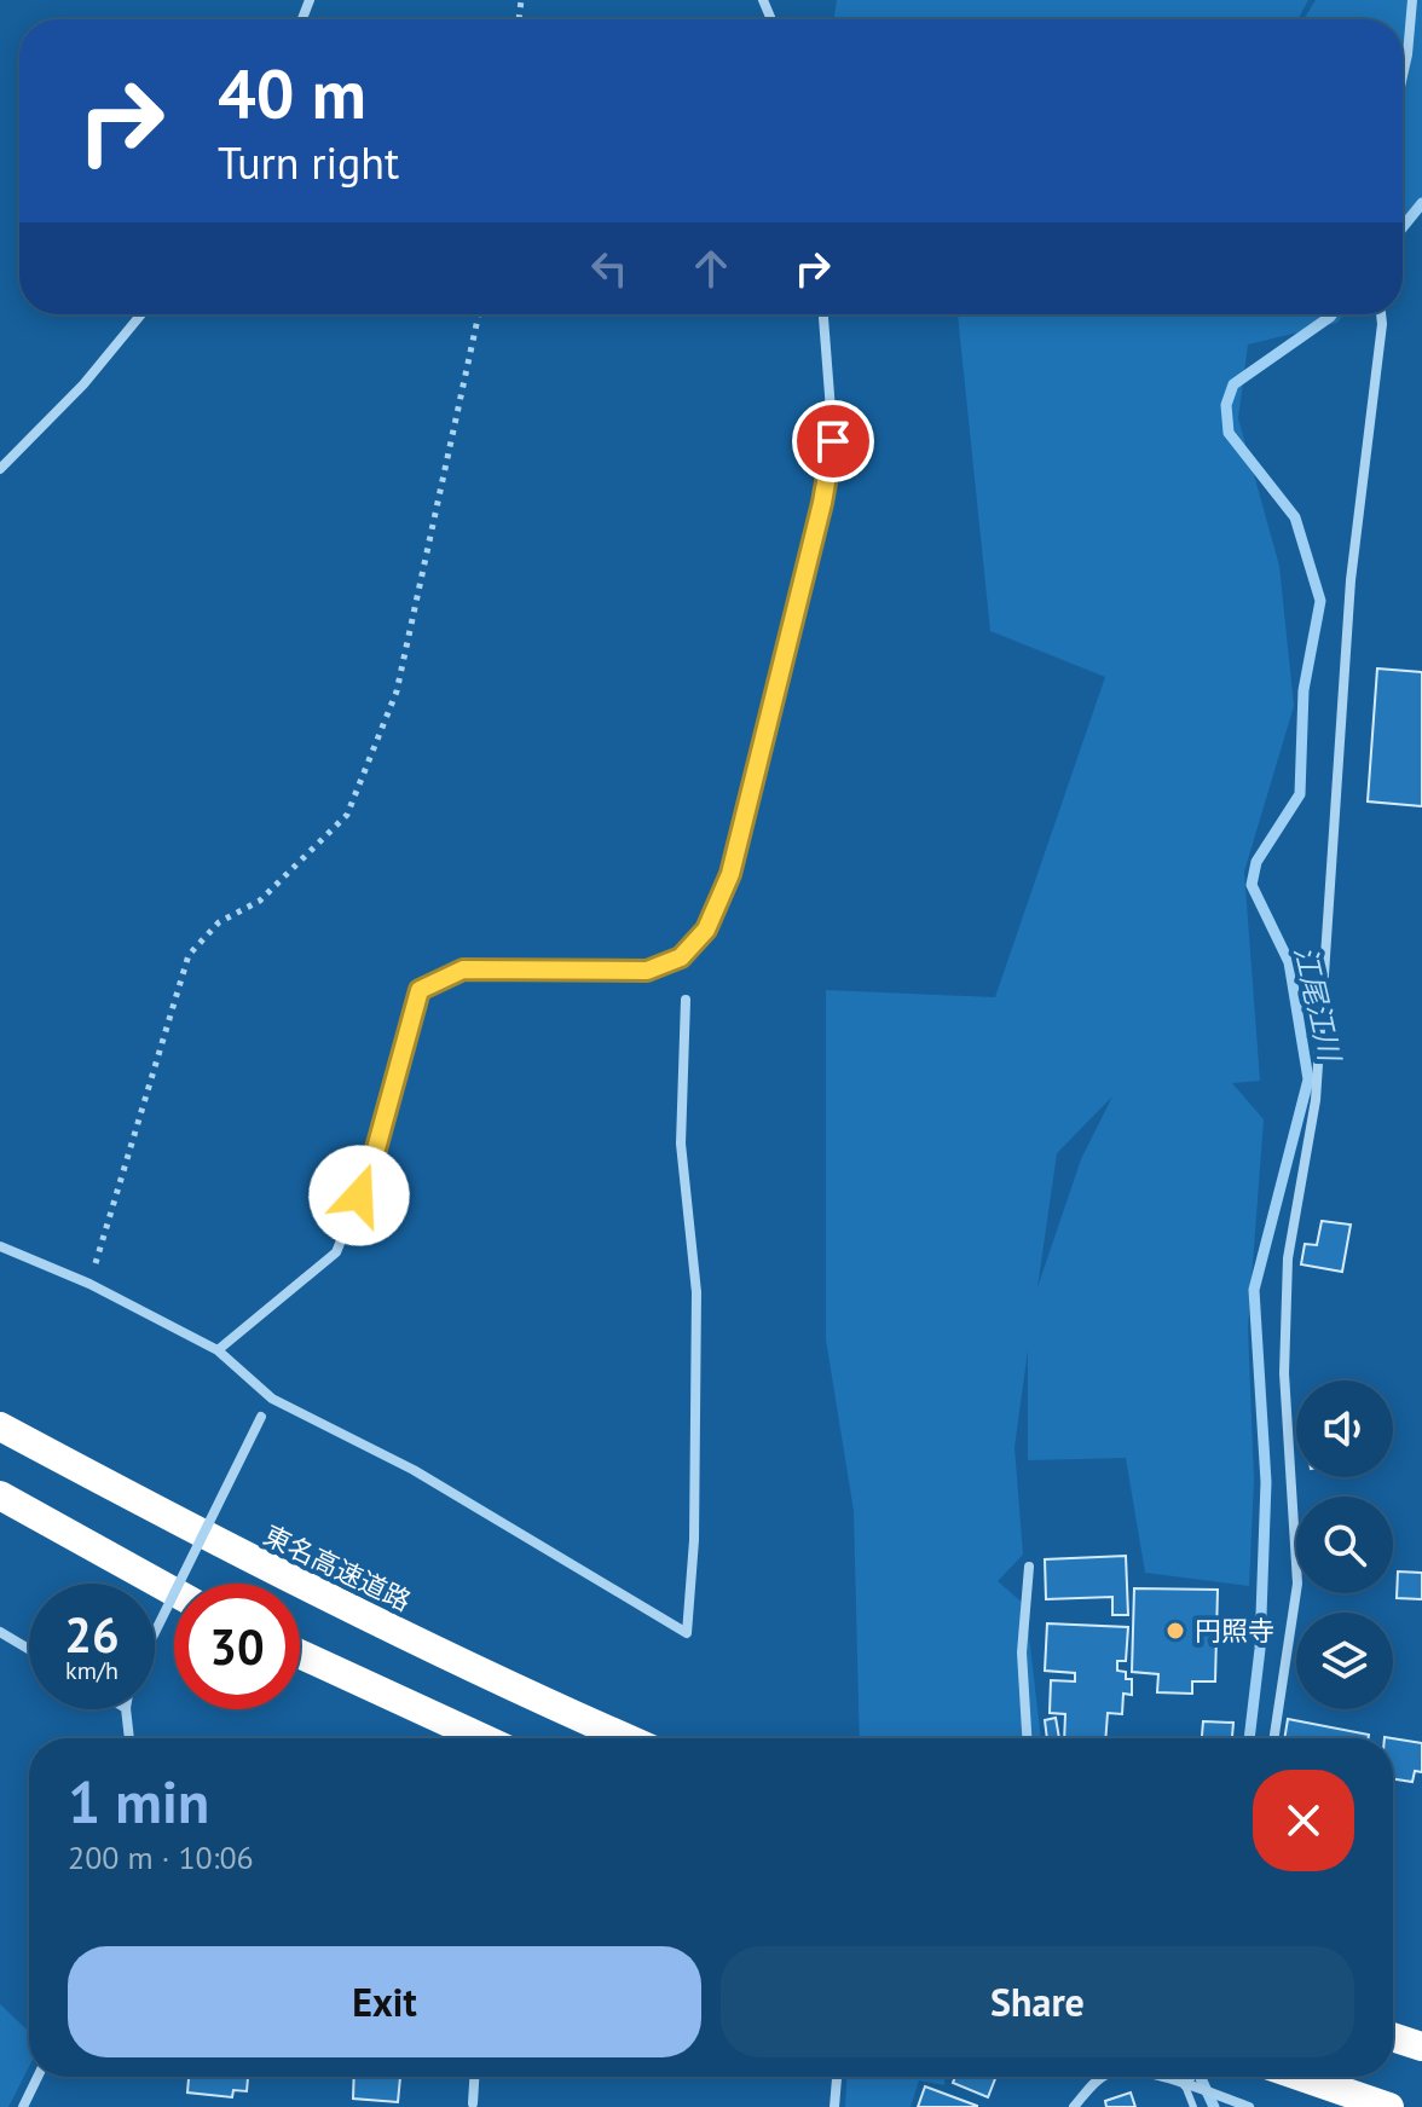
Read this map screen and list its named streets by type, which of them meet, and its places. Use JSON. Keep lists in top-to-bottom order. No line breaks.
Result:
{"streets":{"highway":["東名高速道路"]},"water":["江尾江川"],"places":["円照寺"],"page":{"turn":["40 m","Turn right"],"speed":"26 km/h","limit":"30","heading":["1 min","200 m · 10:06"],"buttons":["Exit","Share"]}}
